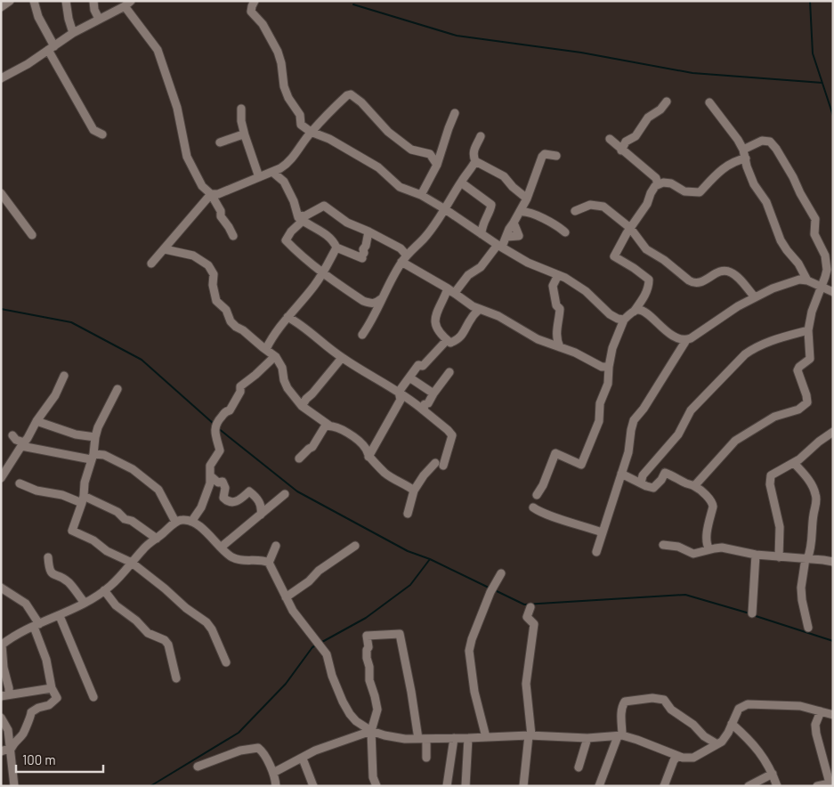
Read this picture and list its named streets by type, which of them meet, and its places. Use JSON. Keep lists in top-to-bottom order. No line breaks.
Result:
{"scale_bar":"100 m"}
